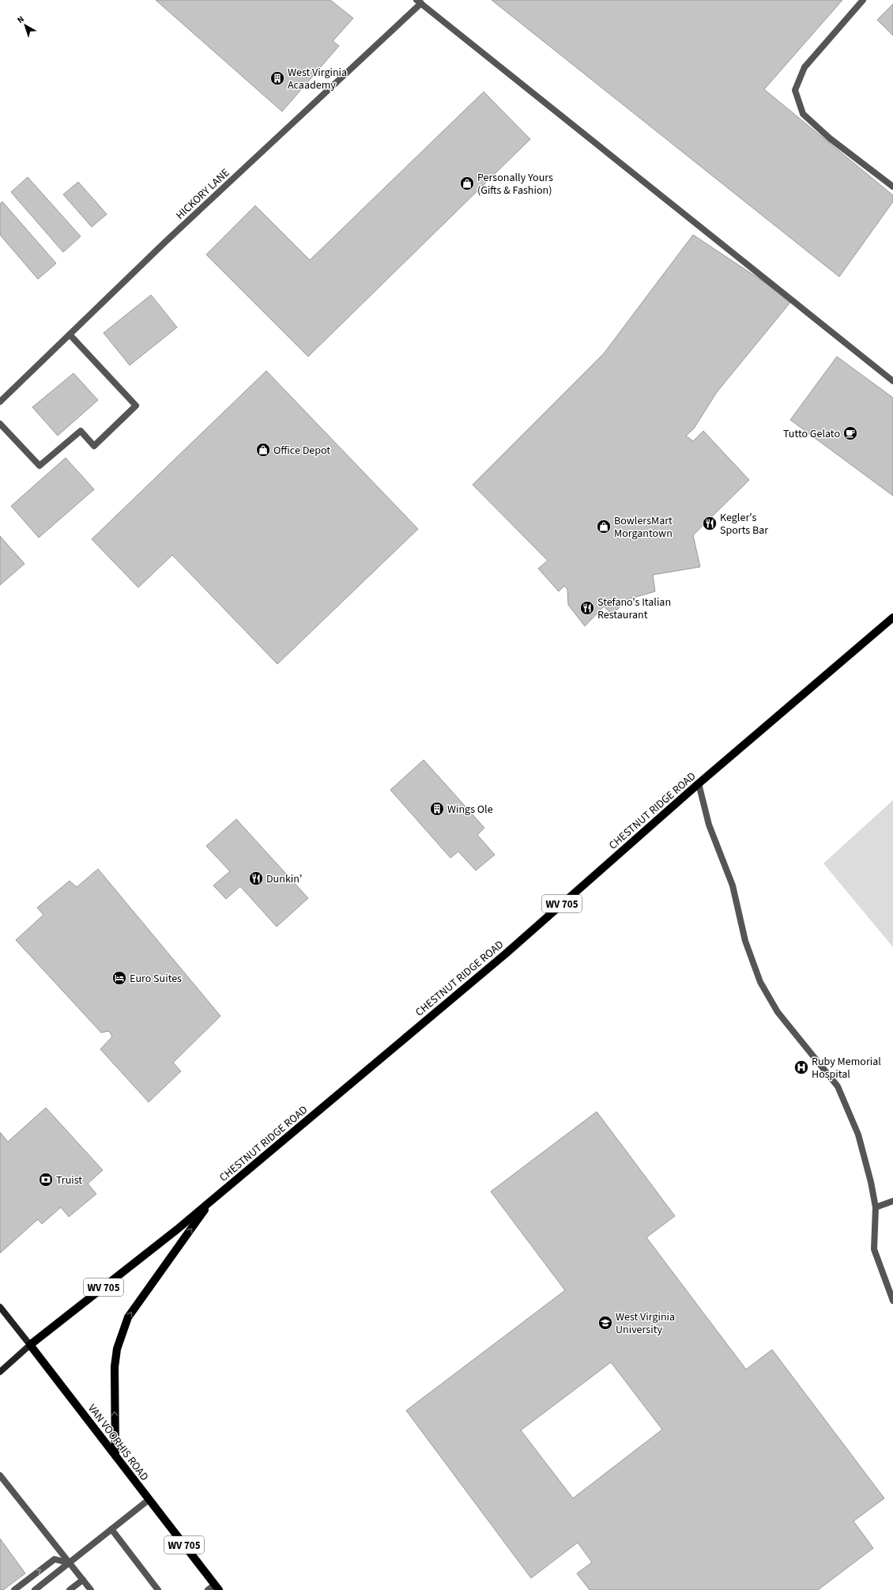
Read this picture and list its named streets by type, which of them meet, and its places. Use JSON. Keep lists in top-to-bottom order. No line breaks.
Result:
{"streets":{"main road":["CHESTNUT RIDGE ROAD","WV 705","VAN VOORHIS ROAD"],"street":["HICKORY LANE"]},"crossings":[["CHESTNUT RIDGE ROAD","VAN VOORHIS ROAD"]],"places":{"building":["West Virginia Acaademy","Wings Ole"],"shop":["Personally Yours (Gifts & Fashion)","Office Depot","BowlersMart Morgantown"],"cafe":["Tutto Gelato"],"restaurant":["Kegler's Sports Bar","Stefano's Italian Restaurant","Dunkin'"],"hotel":["Euro Suites"],"hospital":["Ruby Memorial Hospital"],"bank":["Truist"],"school or university":["West Virginia University"]},"north":"top left"}
